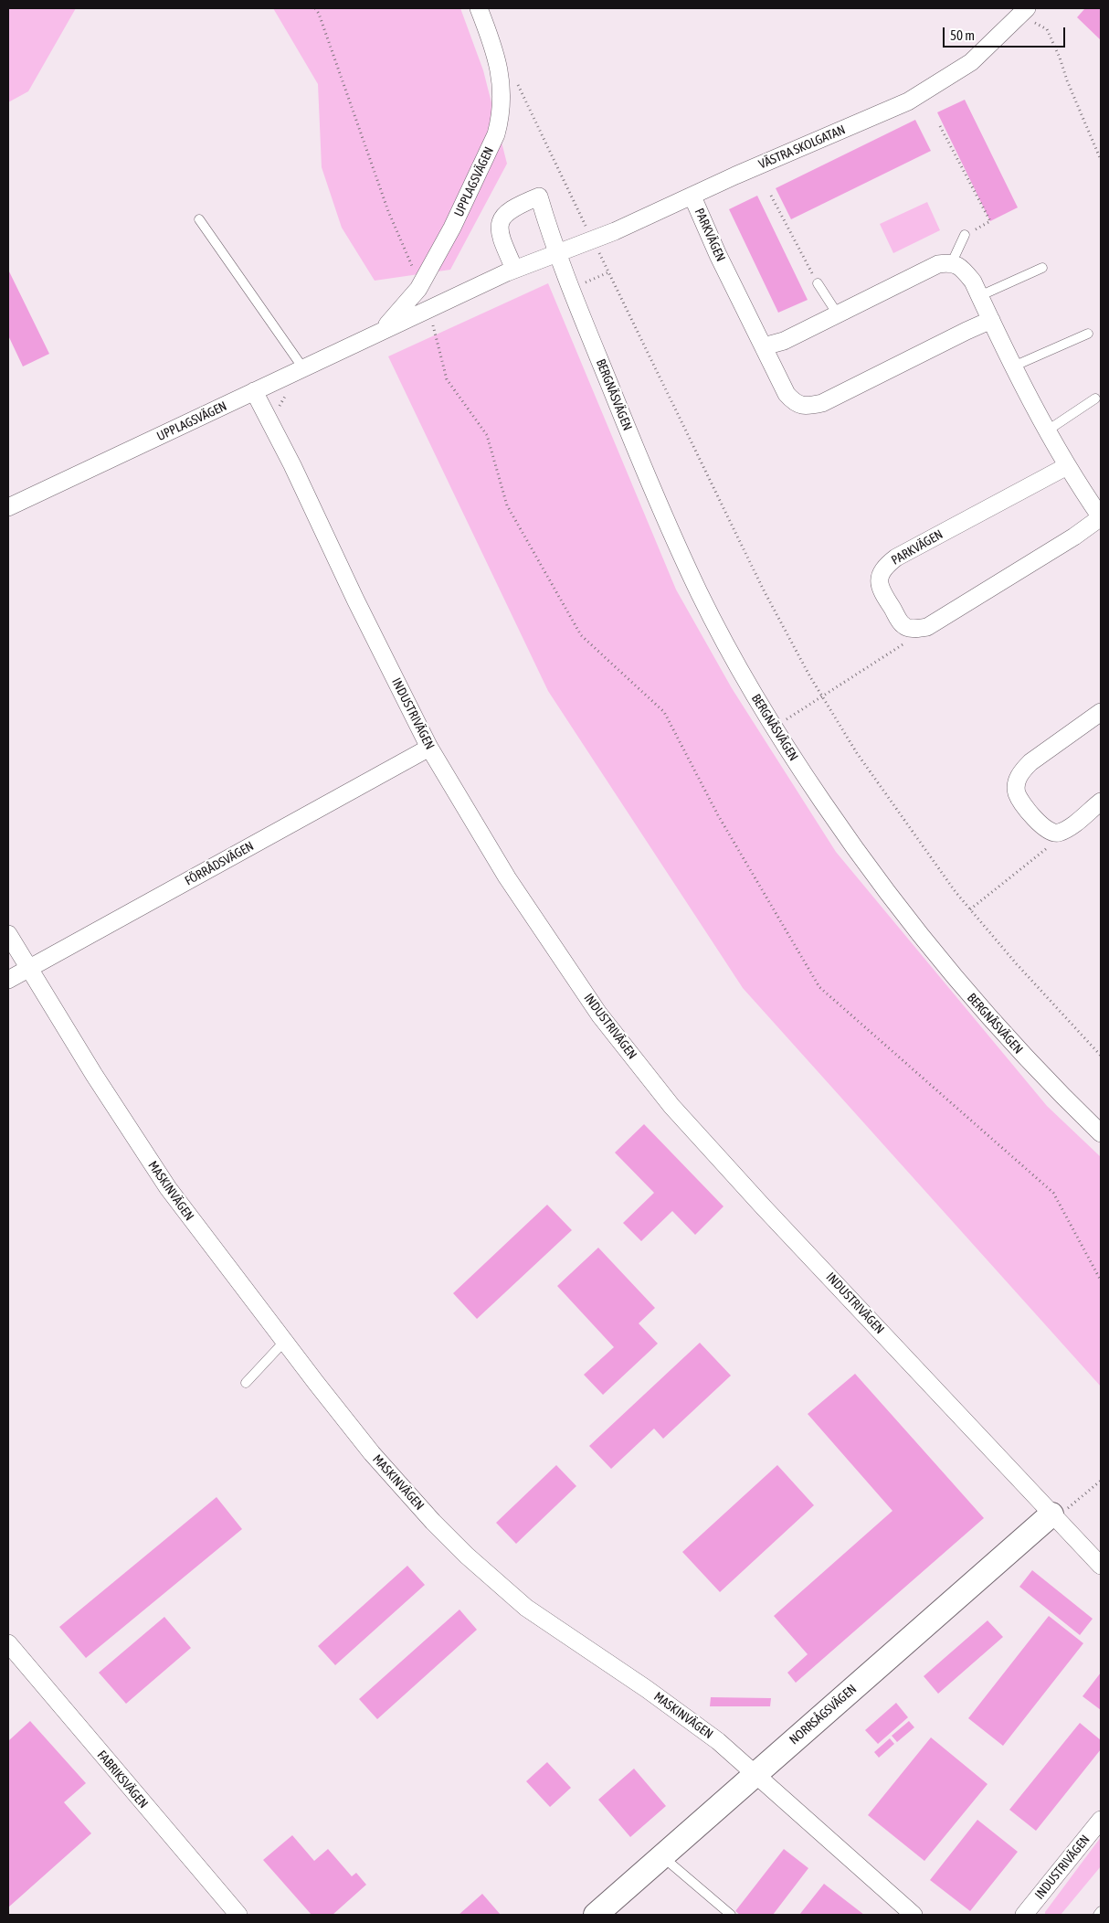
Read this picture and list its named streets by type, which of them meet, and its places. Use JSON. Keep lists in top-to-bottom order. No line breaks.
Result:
{"streets":{"street":["VÄSTRA SKOLGATAN","UPPLAGSVÄGEN","PARKVÄGEN","BERGNÄSVÄGEN","INDUSTRIVÄGEN","FÖRRÅDSVÄGEN","MASKINVÄGEN","NORRSÅGSVÄGEN","FABRIKSVÄGEN"]},"crossings":[["VÄSTRA SKOLGATAN","PARKVÄGEN"],["VÄSTRA SKOLGATAN","BERGNÄSVÄGEN"],["UPPLAGSVÄGEN","BERGNÄSVÄGEN"],["UPPLAGSVÄGEN","INDUSTRIVÄGEN"],["INDUSTRIVÄGEN","FÖRRÅDSVÄGEN"],["INDUSTRIVÄGEN","NORRSÅGSVÄGEN"],["FÖRRÅDSVÄGEN","MASKINVÄGEN"],["MASKINVÄGEN","NORRSÅGSVÄGEN"]],"scale_bar":"50 m"}
